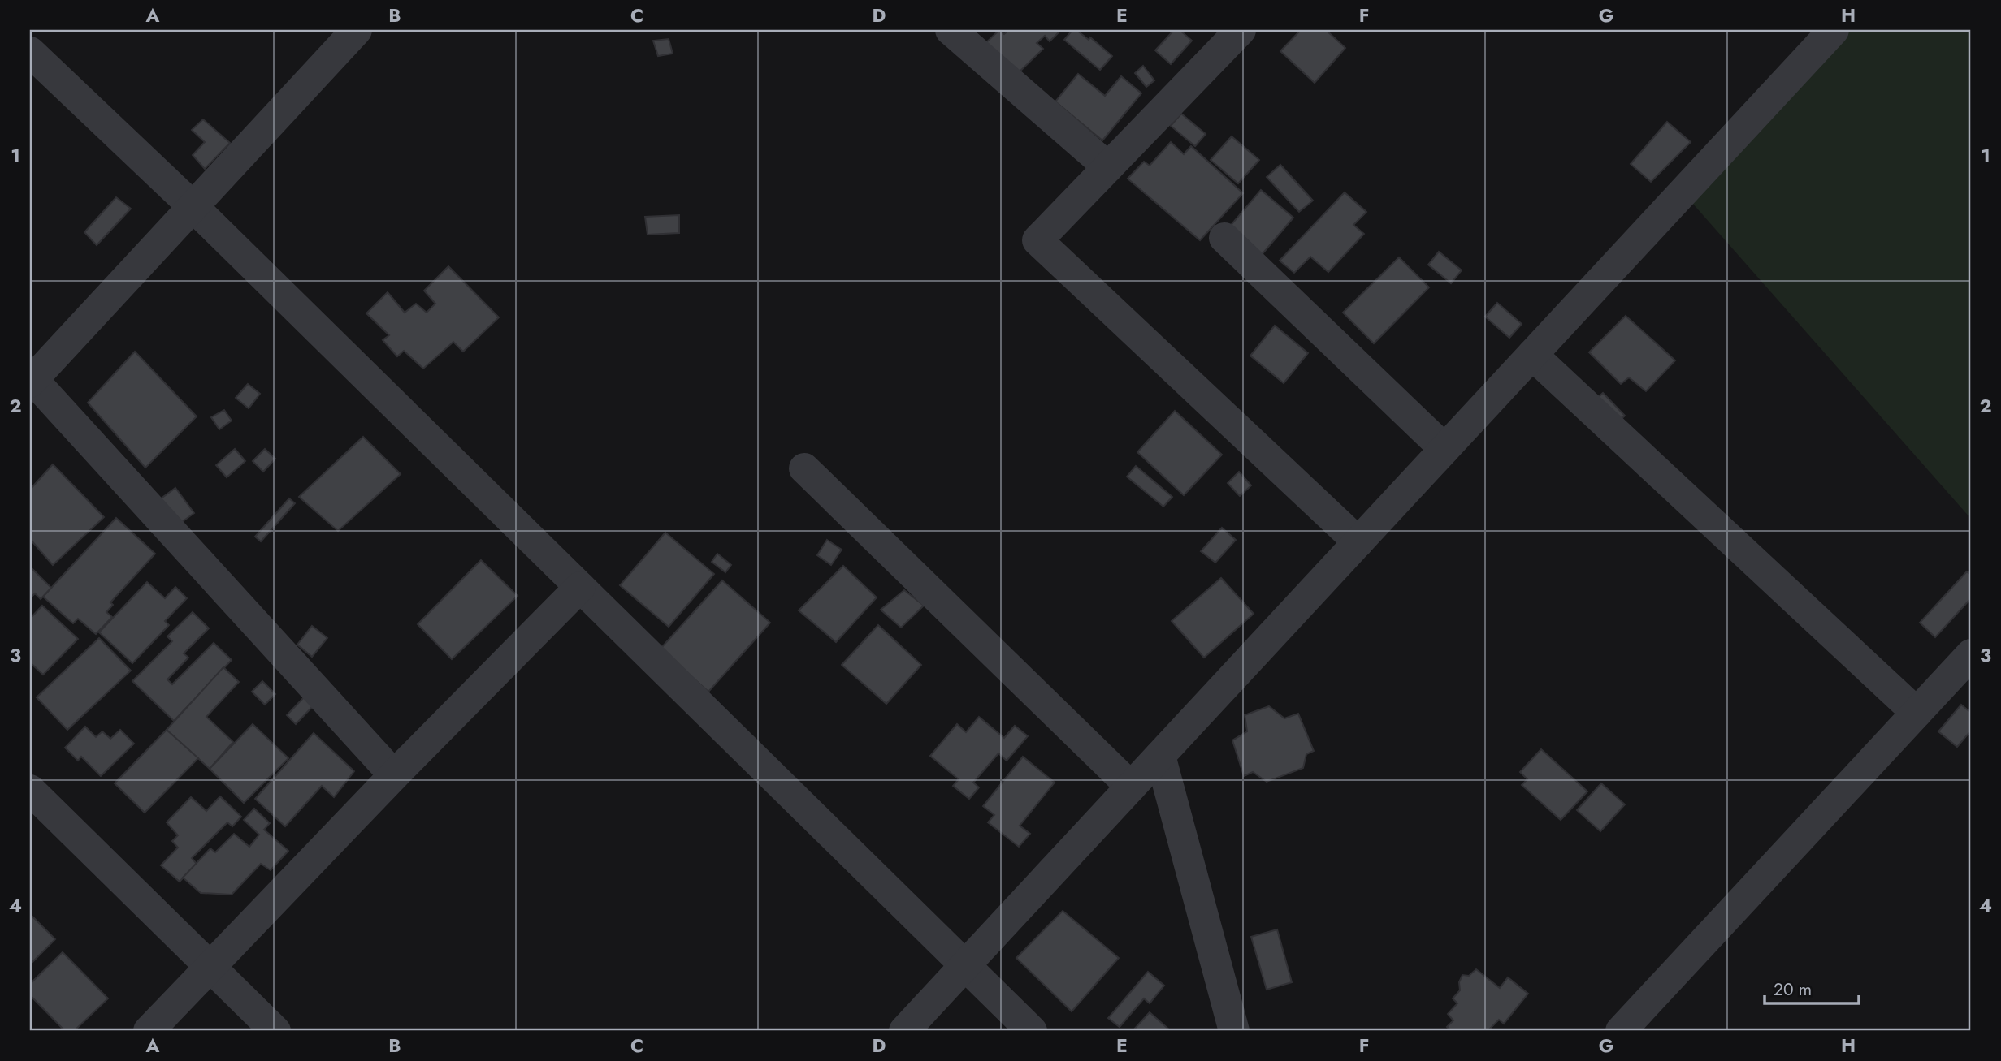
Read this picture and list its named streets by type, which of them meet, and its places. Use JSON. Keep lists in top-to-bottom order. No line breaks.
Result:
{"scale_bar":"20 m","grid":{"columns":["A","B","C","D","E","F","G","H"],"rows":["1","2","3","4"]}}
